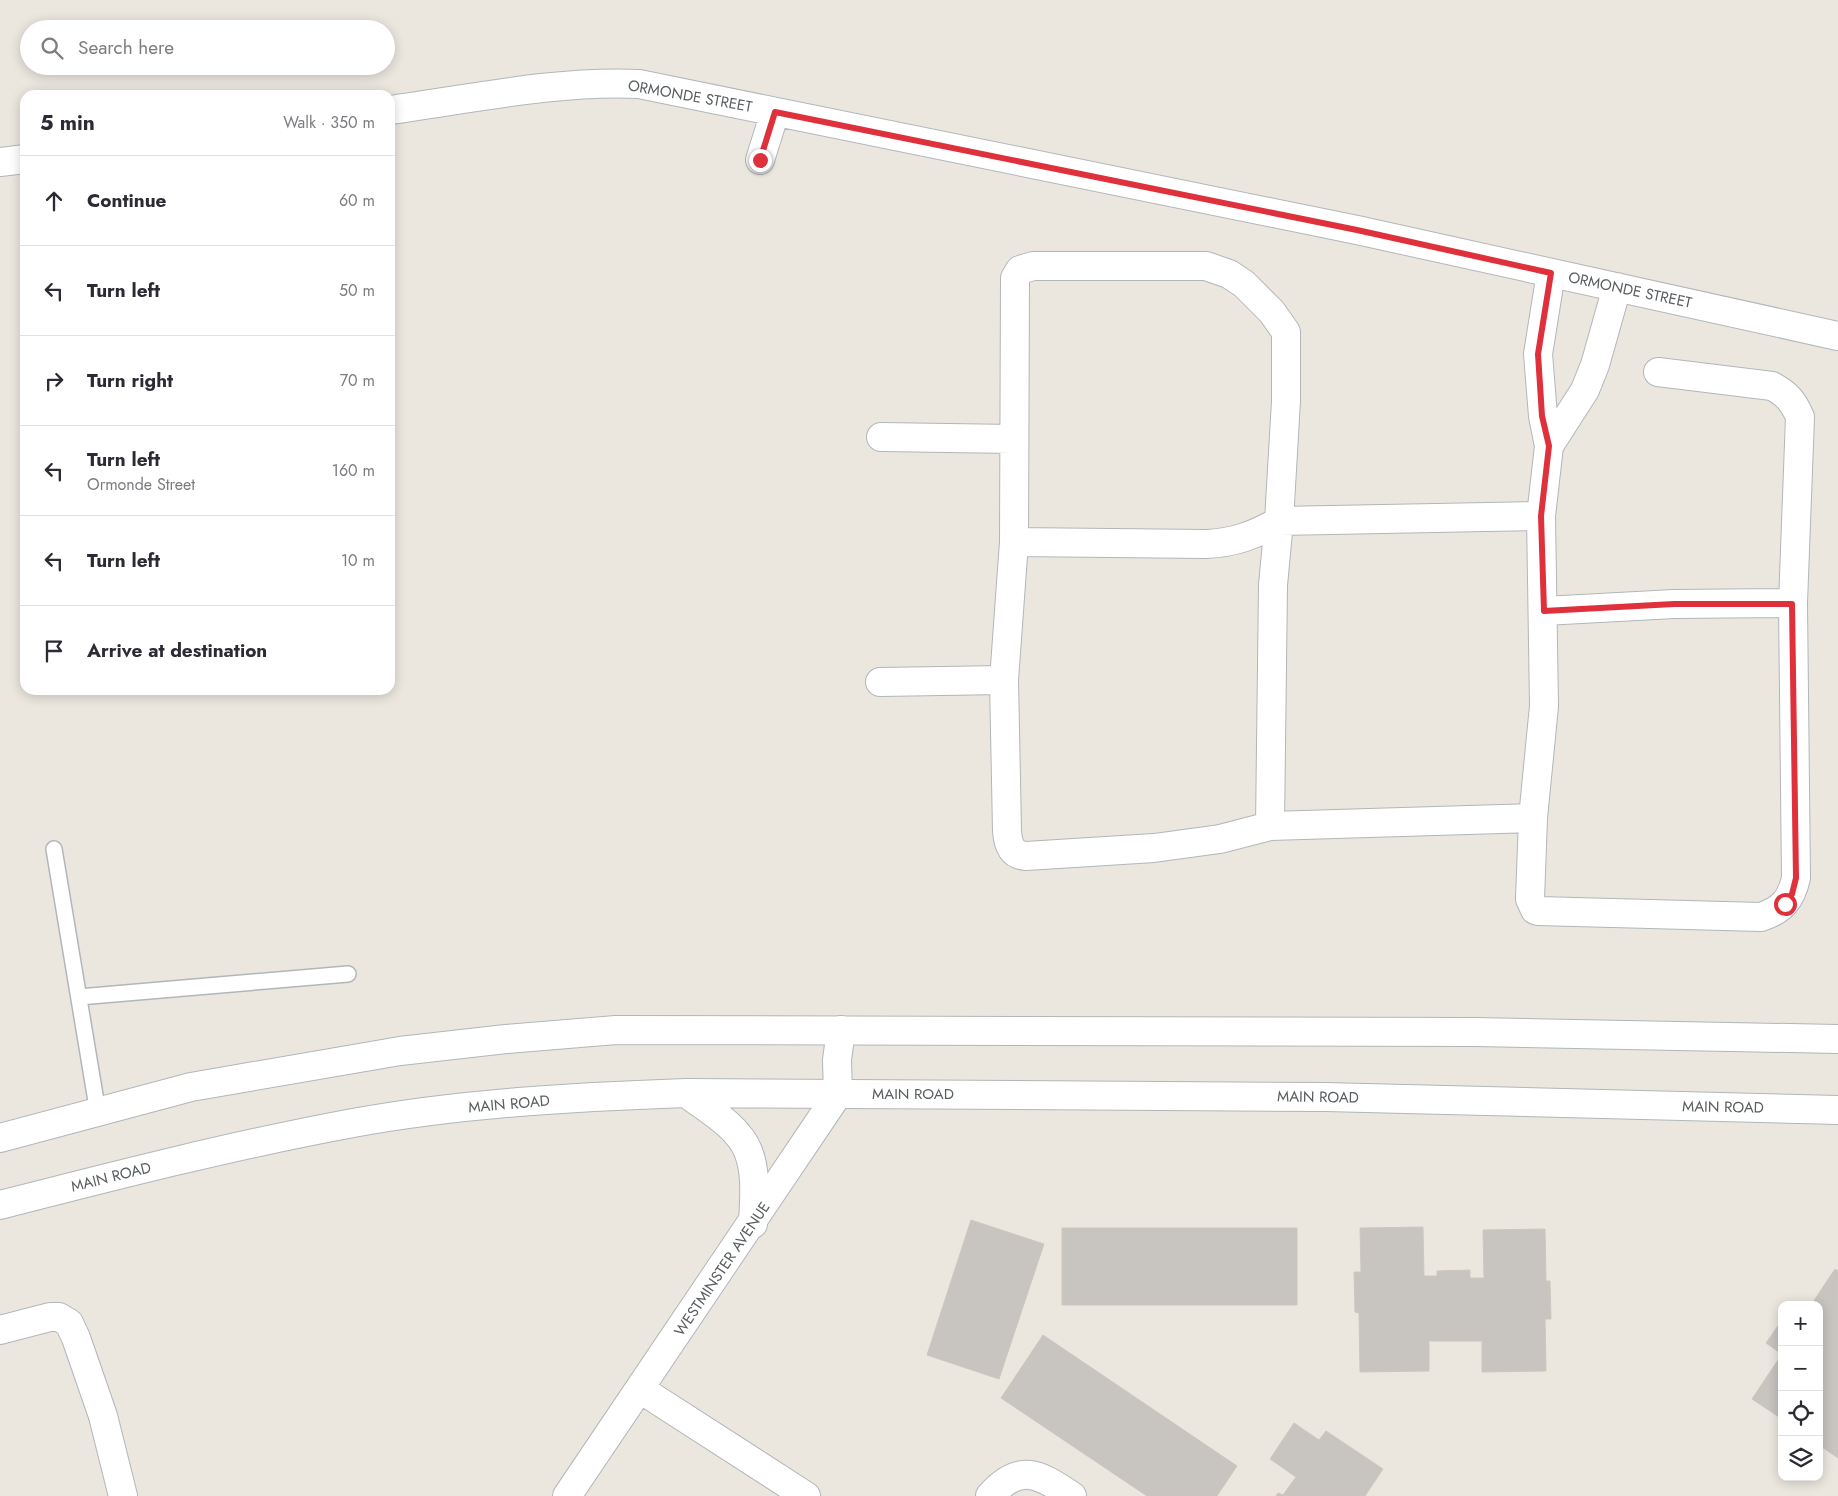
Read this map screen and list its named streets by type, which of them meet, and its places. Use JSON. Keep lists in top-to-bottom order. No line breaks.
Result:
{"streets":{"street":["ORMONDE STREET","MAIN ROAD","WESTMINSTER AVENUE"]},"crossings":[["MAIN ROAD","WESTMINSTER AVENUE"]],"page":{"search":"Search here","heading":["5 min","Walk · 350 m"],"list":[["Continue","60 m"],["Turn left","50 m"],["Turn right","70 m"],["Turn left","Ormonde Street","160 m"],["Turn left","10 m"],"Arrive at destination"],"map_buttons":["+","−"]}}
